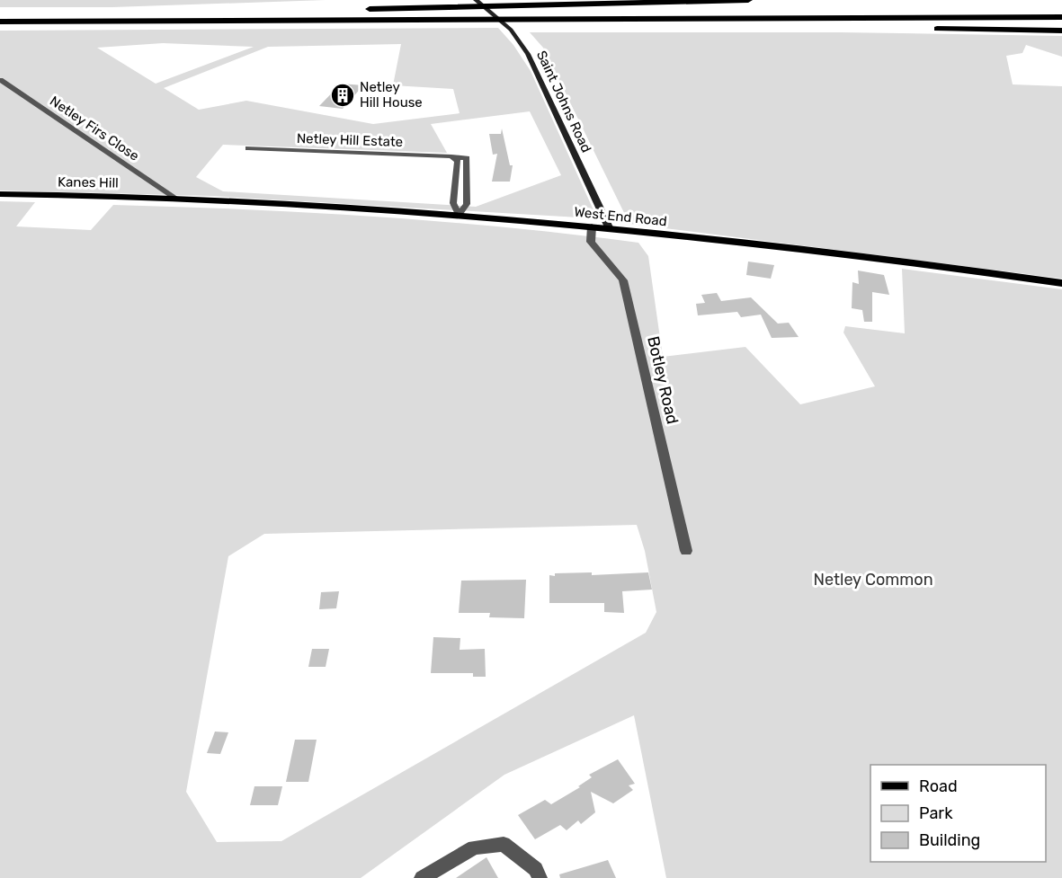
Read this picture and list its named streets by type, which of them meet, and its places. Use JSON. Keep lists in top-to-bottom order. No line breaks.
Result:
{"streets":{"main road":["Saint Johns Road","Kanes Hill","West End Road"],"street":["Netley Firs Close","Netley Hill Estate","Botley Road"]},"crossings":[["Saint Johns Road","West End Road"],["Netley Firs Close","Kanes Hill"],["Netley Firs Close","West End Road"],["Kanes Hill","West End Road"],["West End Road","Botley Road"]],"parks":["Netley Common"],"places":{"building":["Netley Hill House"]},"legend":["Road","Park","Building"]}
